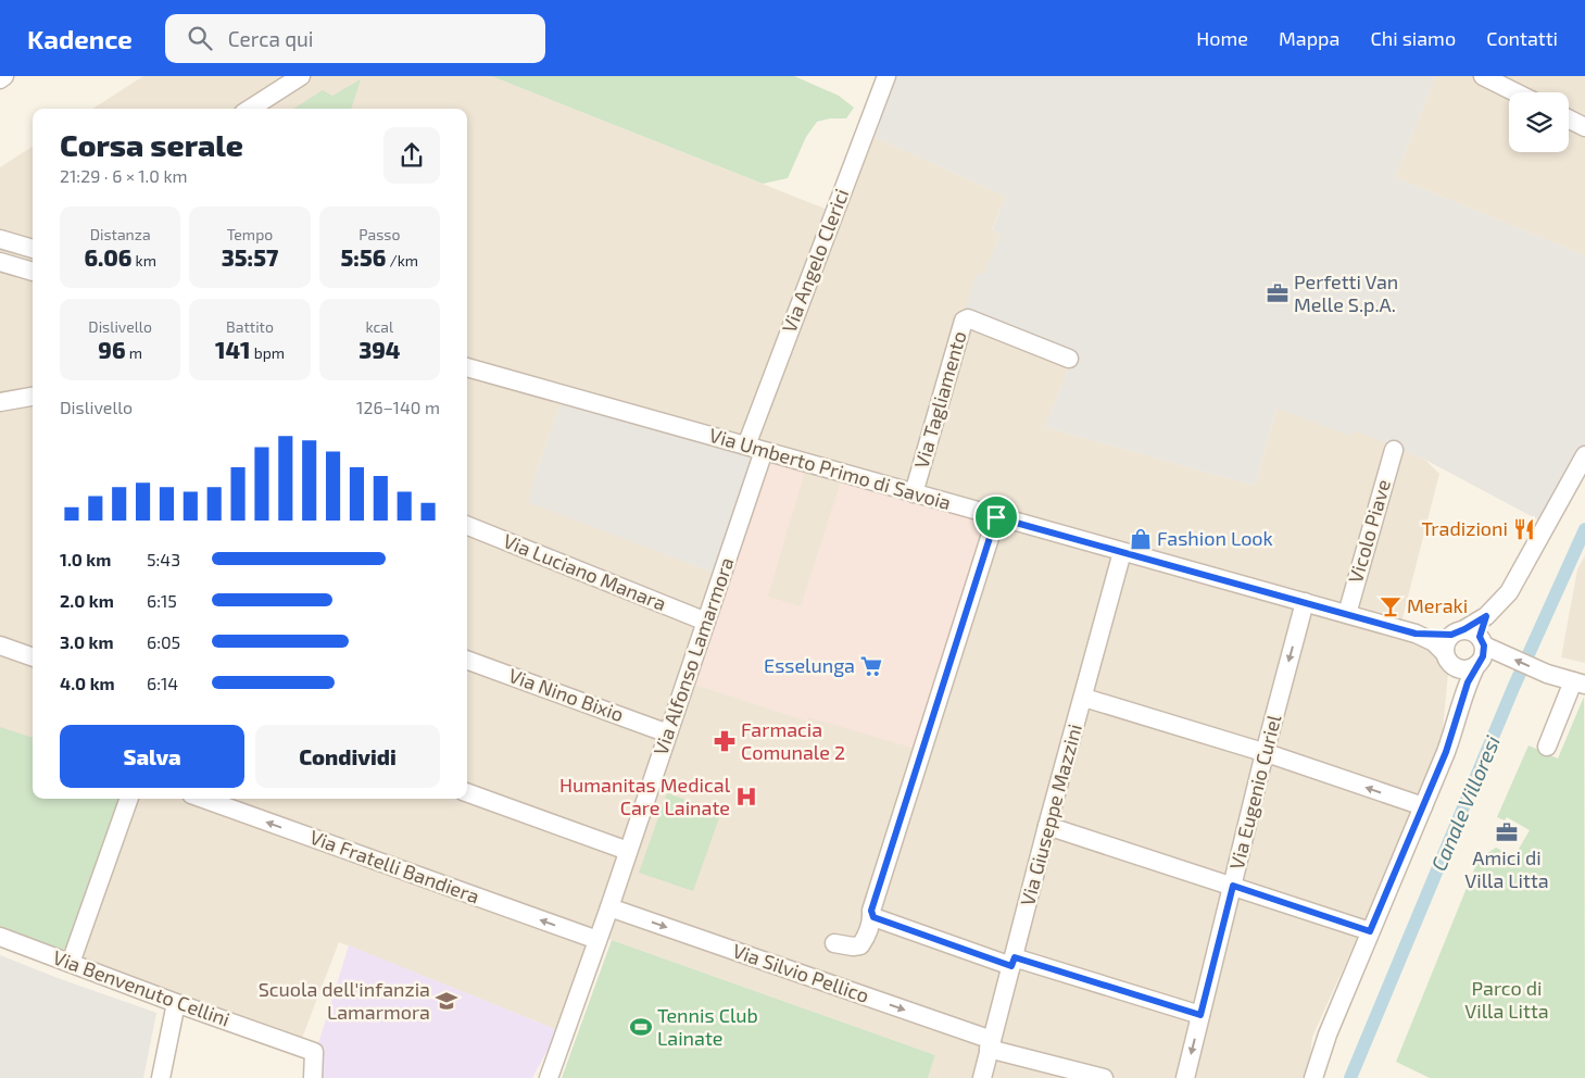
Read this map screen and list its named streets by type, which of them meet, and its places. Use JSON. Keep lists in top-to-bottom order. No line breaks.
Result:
{"streets":{"street":["Via Angelo Clerici","Via Tagliamento","Via Umberto Primo di Savoia","Vicolo Piave","Via Luciano Manara","Via Alfonso Lamarmora","Via Nino Bixio","Via Eugenio Curiel","Via Giuseppe Mazzini","Via Fratelli Bandiera","Via Silvio Pellico","Via Benvenuto Cellini"]},"crossings":[["Via Angelo Clerici","Via Umberto Primo di Savoia"],["Via Tagliamento","Via Umberto Primo di Savoia"],["Via Umberto Primo di Savoia","Vicolo Piave"],["Via Umberto Primo di Savoia","Via Alfonso Lamarmora"],["Via Umberto Primo di Savoia","Via Eugenio Curiel"],["Via Umberto Primo di Savoia","Via Giuseppe Mazzini"],["Via Luciano Manara","Via Alfonso Lamarmora"],["Via Alfonso Lamarmora","Via Nino Bixio"],["Via Alfonso Lamarmora","Via Fratelli Bandiera"],["Via Alfonso Lamarmora","Via Silvio Pellico"],["Via Giuseppe Mazzini","Via Silvio Pellico"]],"one_way":["Via Eugenio Curiel"],"water":["Canale Villoresi"],"parks":["Parco di Villa Litta"],"places":{"office":["Perfetti Van Melle S.p.A.","Amici di Villa Litta"],"restaurant":["Tradizioni"],"shop":["Fashion Look"],"bar":["Meraki"],"supermarket":["Esselunga"],"pharmacy":["Farmacia Comunale 2"],"hospital":["Humanitas Medical Care Lainate"],"school or university":["Scuola dell'infanzia Lamarmora"],"sports":["Tennis Club Lainate"]},"page":{"header":"Kadence","search":"Cerca qui","nav":["Home","Mappa","Chi siamo","Contatti"],"heading":["Corsa serale","21:29 · 6 × 1.0 km"],"stats":[["Distanza","6.06 km"],["Tempo","35:57"],["Passo","5:56 /km"],["Dislivello","96 m"],["Battito","141 bpm"],["kcal","394"]],"chart":["Dislivello","126–140 m"],"list":[{"name":"1.0 km","note":"5:43"},{"name":"2.0 km","note":"6:15"},{"name":"3.0 km","note":"6:05"},{"name":"4.0 km","note":"6:14"}],"buttons":["Salva","Condividi"]}}
